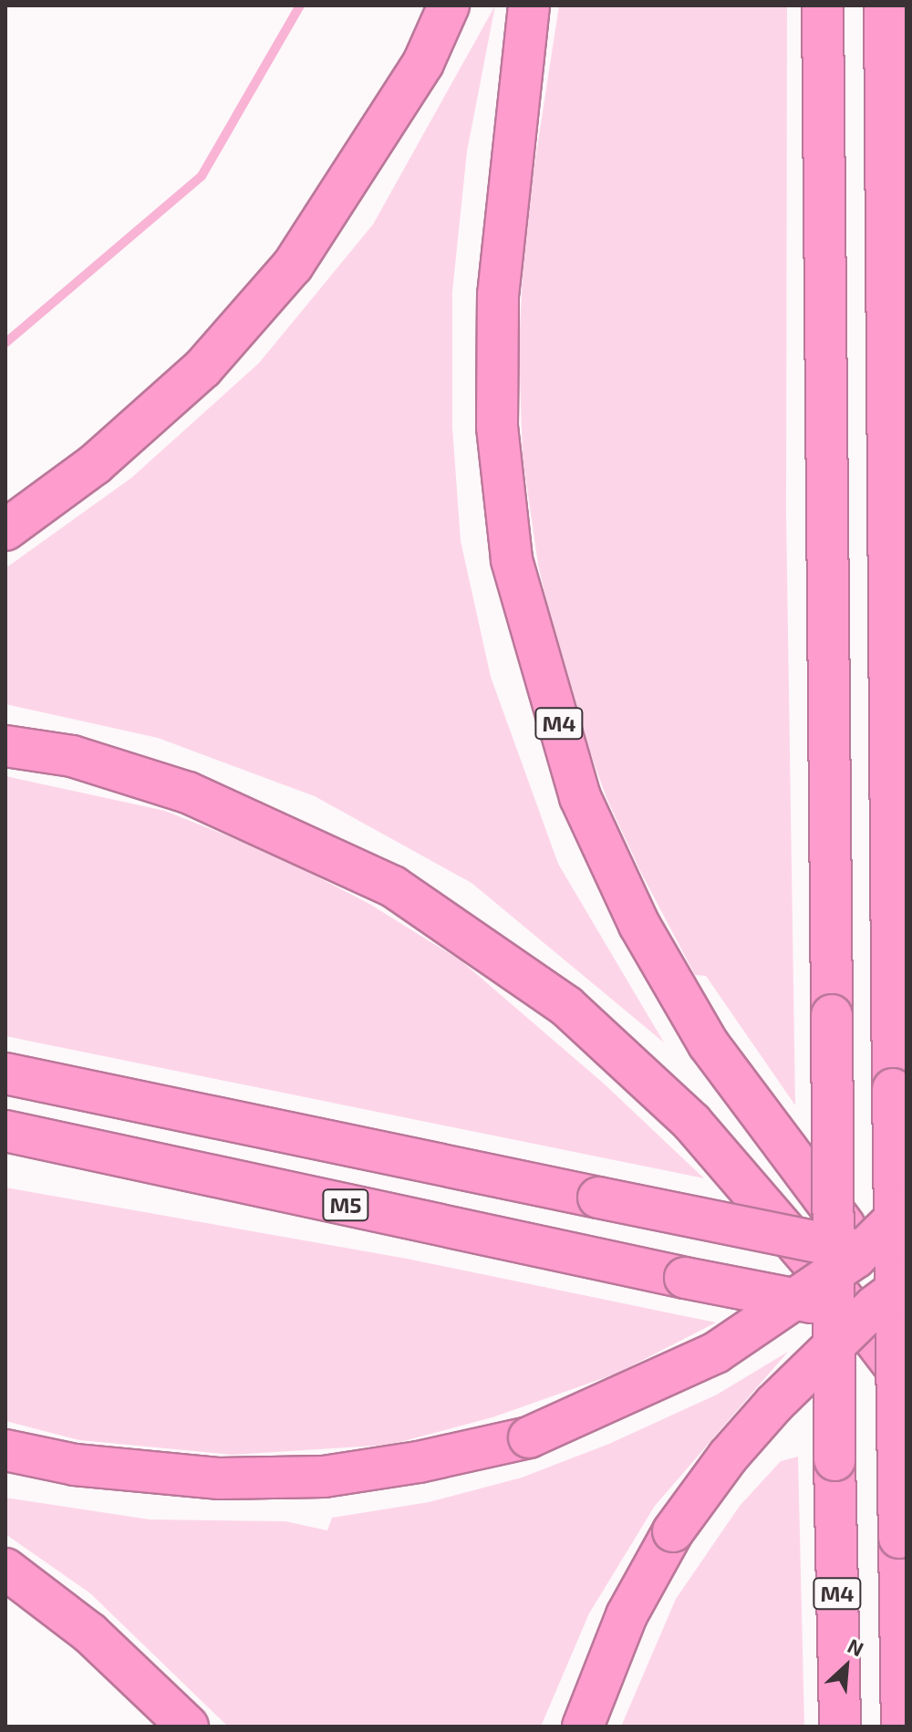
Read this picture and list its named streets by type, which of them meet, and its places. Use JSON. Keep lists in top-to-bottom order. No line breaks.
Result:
{"streets":{"highway":["M4","M5"]},"north":"top right"}
